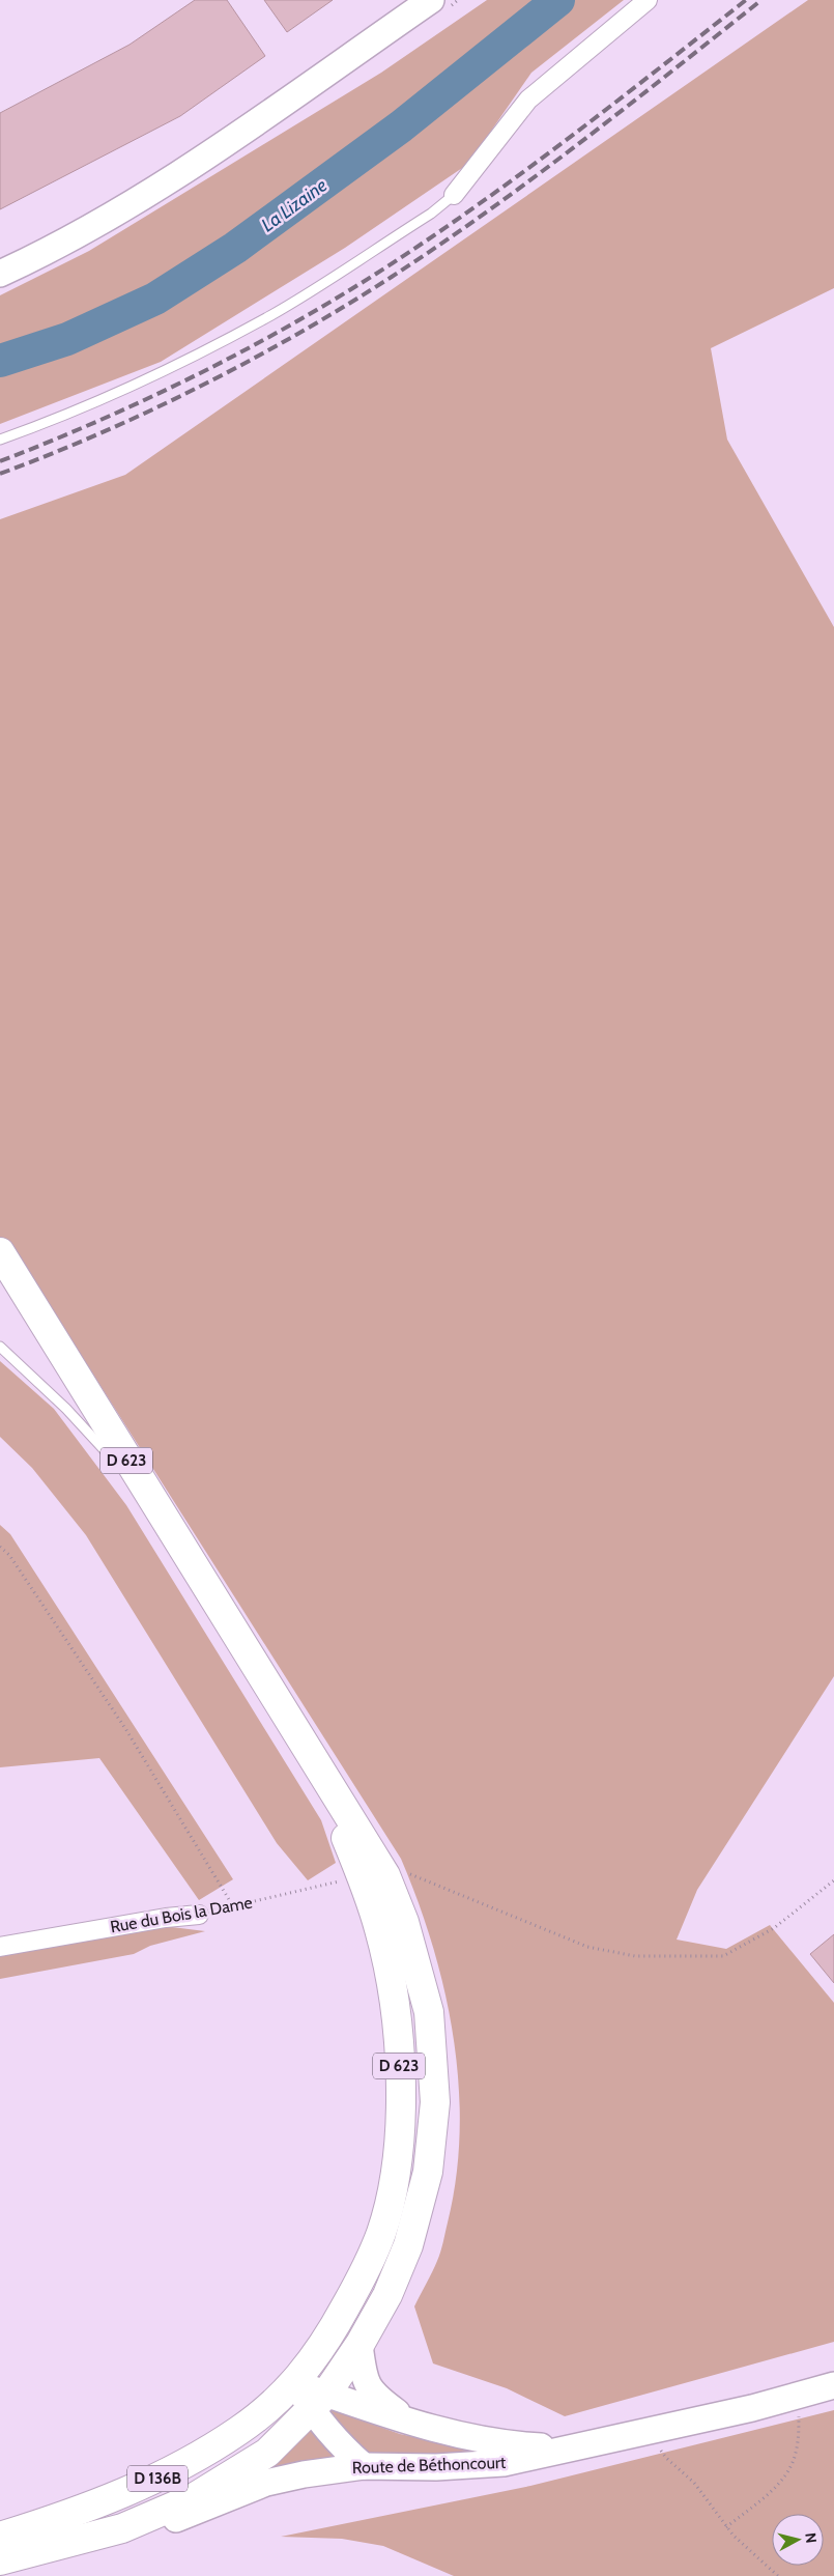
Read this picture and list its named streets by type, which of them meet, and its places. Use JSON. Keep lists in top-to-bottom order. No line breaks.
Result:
{"streets":{"main road":["D 623","Route de Béthoncourt","D 136B"],"street":["Rue du Bois la Dame"]},"crossings":[["D 623","Rue du Bois la Dame"],["D 623","Route de Béthoncourt"],["D 623","D 136B"],["Route de Béthoncourt","D 136B"]],"water":["La Lizaine"],"north":"right"}
